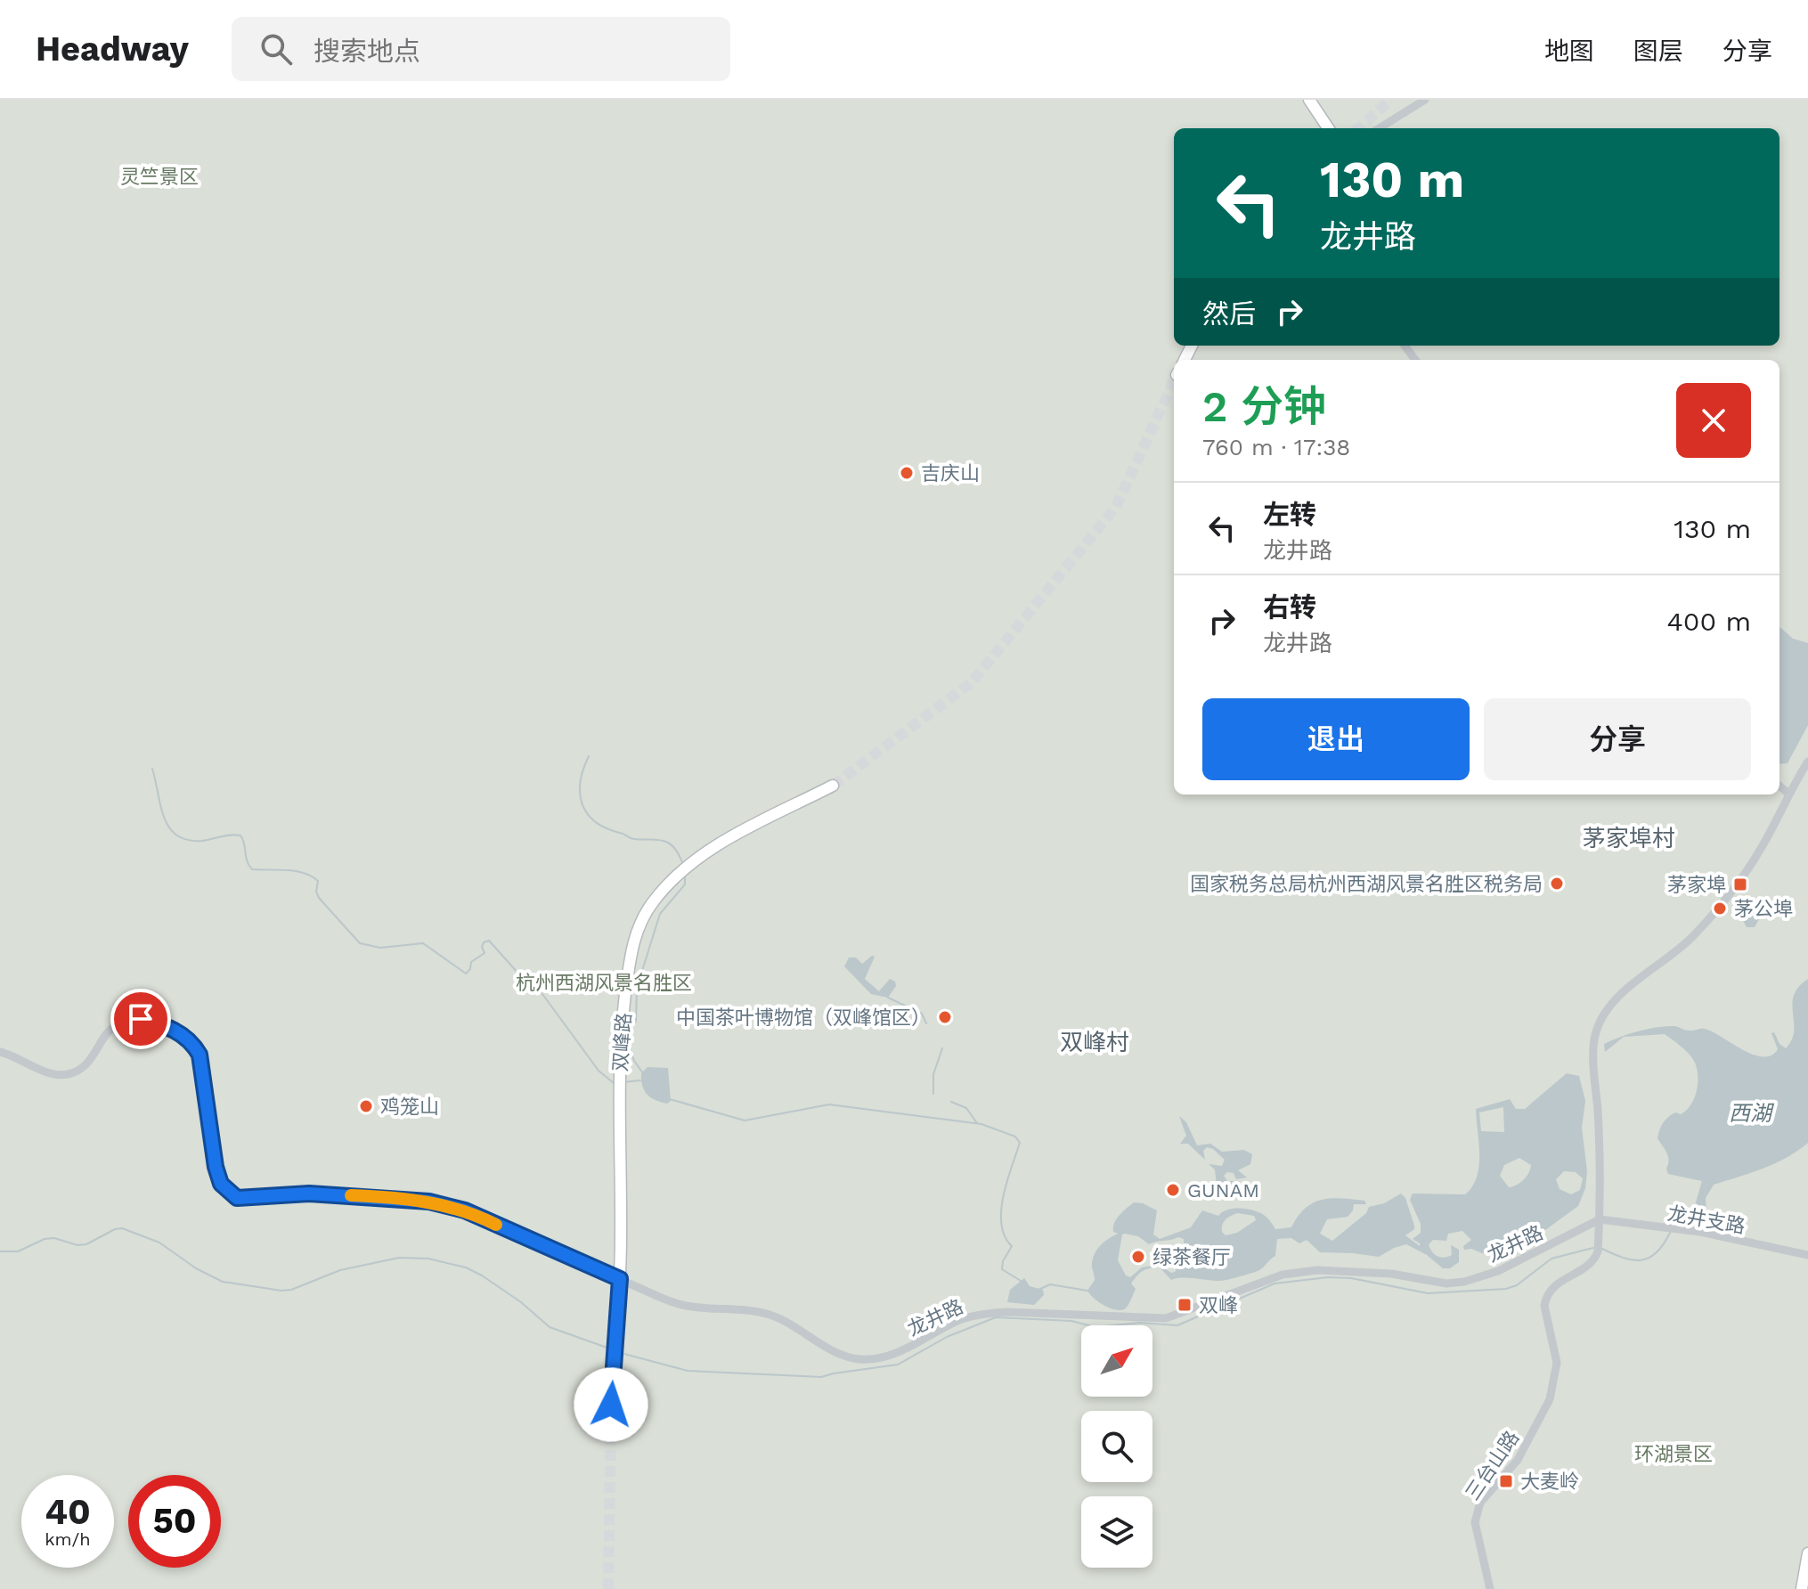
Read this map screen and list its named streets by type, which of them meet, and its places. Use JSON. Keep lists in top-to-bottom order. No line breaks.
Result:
{"streets":{"main road":["双峰路"],"street":["龙井支路","龙井路","三台山路"]},"crossings":[["双峰路","龙井路"],["龙井支路","龙井路"],["龙井支路","三台山路"],["龙井路","三台山路"]],"districts":["茅家埠村","双峰村"],"water":["西湖"],"parks":["灵竺景区","杭州西湖风景名胜区","环湖景区"],"places":{"other":["吉庆山","国家税务总局杭州西湖风景名胜区税务局","茅公埠","中国茶叶博物馆（双峰馆区）","鸡笼山","GUNAM","绿茶餐厅"],"transit":["茅家埠","双峰","大麦岭"]},"north":"top right","page":{"header":"Headway","search":"搜索地点","nav":["地图","图层","分享"],"turn":["130 m","龙井路"],"then":"然后","heading":["2 分钟","760 m · 17:38"],"list":[{"name":"左转","note":"龙井路","value":"130 m"},{"name":"右转","note":"龙井路","value":"400 m"}],"buttons":["退出","分享"],"speed":"40 km/h","limit":"50"}}
